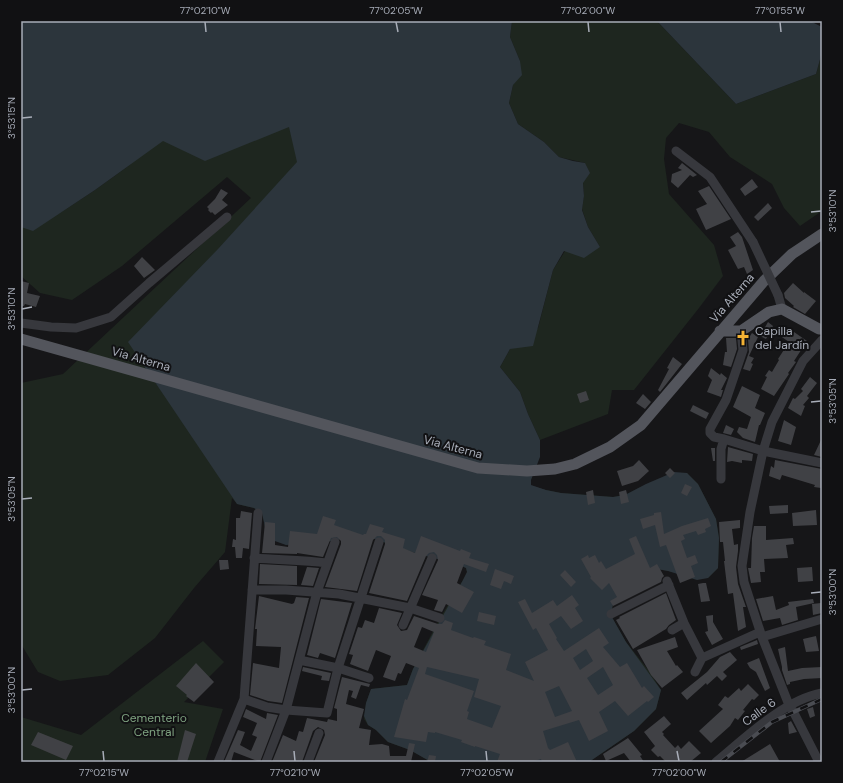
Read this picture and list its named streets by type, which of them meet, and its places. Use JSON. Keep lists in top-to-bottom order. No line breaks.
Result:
{"streets":{"main road":["Via Alterna"],"street":["Calle 6"]},"parks":["Cementerio Central"],"places":{"church":["Capilla del Jardín"]},"coordinates":["77°02'10\"W","77°02'05\"W","77°02'00\"W","77°01'55\"W","3°53'15\"N","3°53'10\"N","3°53'05\"N","3°53'00\"N","77°02'15\"W"]}
